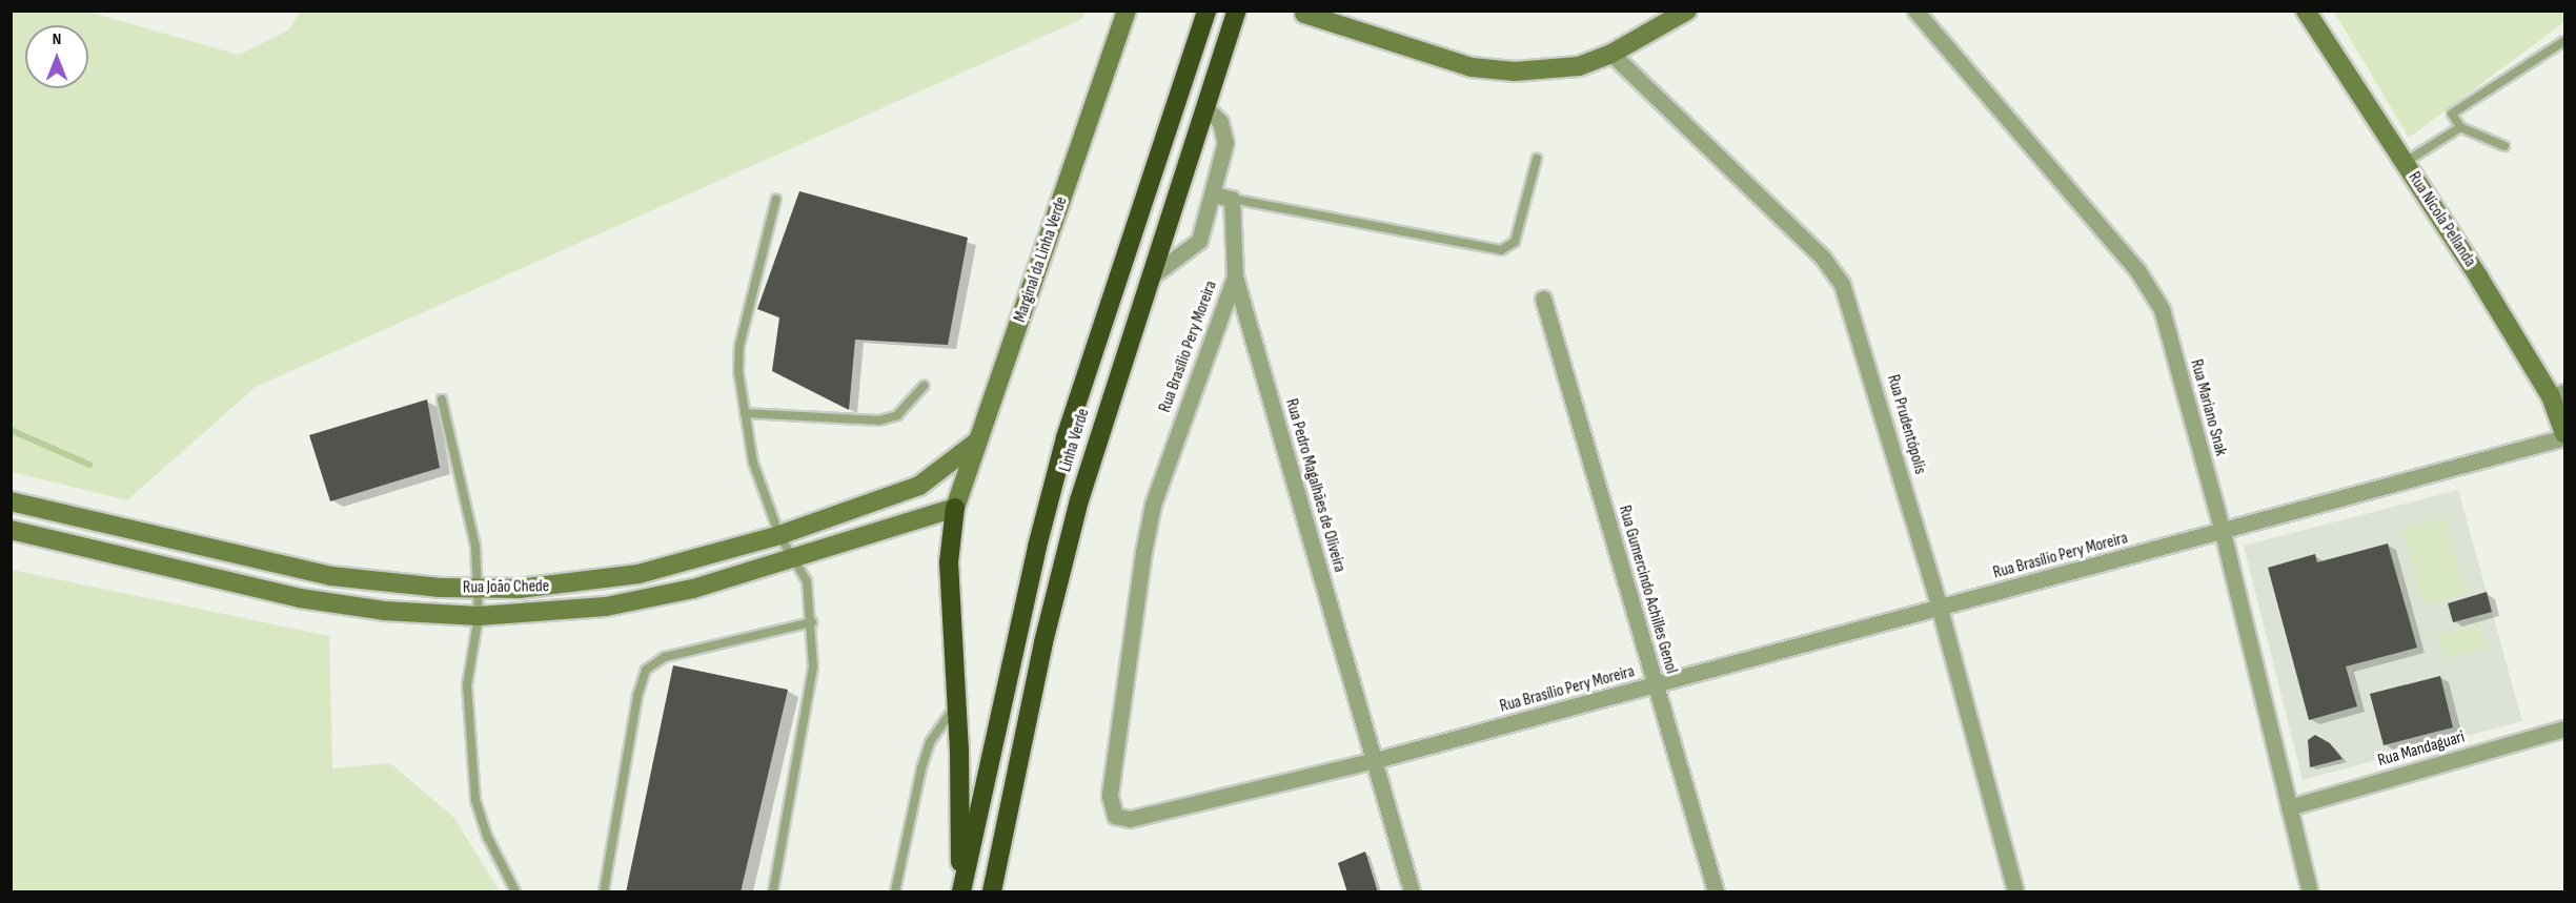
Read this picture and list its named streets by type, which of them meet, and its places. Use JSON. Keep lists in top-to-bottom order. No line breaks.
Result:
{"streets":{"highway":["Linha Verde"],"main road":["Rua Nicola Pellanda","Marginal da Linha Verde","Rua João Chede"],"street":["Rua Brasílio Pery Moreira","Rua Mariano Snak","Rua Prudentópolis","Rua Pedro Magalhães de Oliveira","Rua Gumercindo Achilles Genol","Rua Mandaguari"]},"crossings":[["Rua Nicola Pellanda","Rua Brasílio Pery Moreira"],["Marginal da Linha Verde","Rua João Chede"],["Rua Brasílio Pery Moreira","Rua Mariano Snak"],["Rua Brasílio Pery Moreira","Rua Prudentópolis"],["Rua Brasílio Pery Moreira","Rua Pedro Magalhães de Oliveira"],["Rua Brasílio Pery Moreira","Rua Gumercindo Achilles Genol"],["Rua Mariano Snak","Rua Mandaguari"]],"north":"top"}
